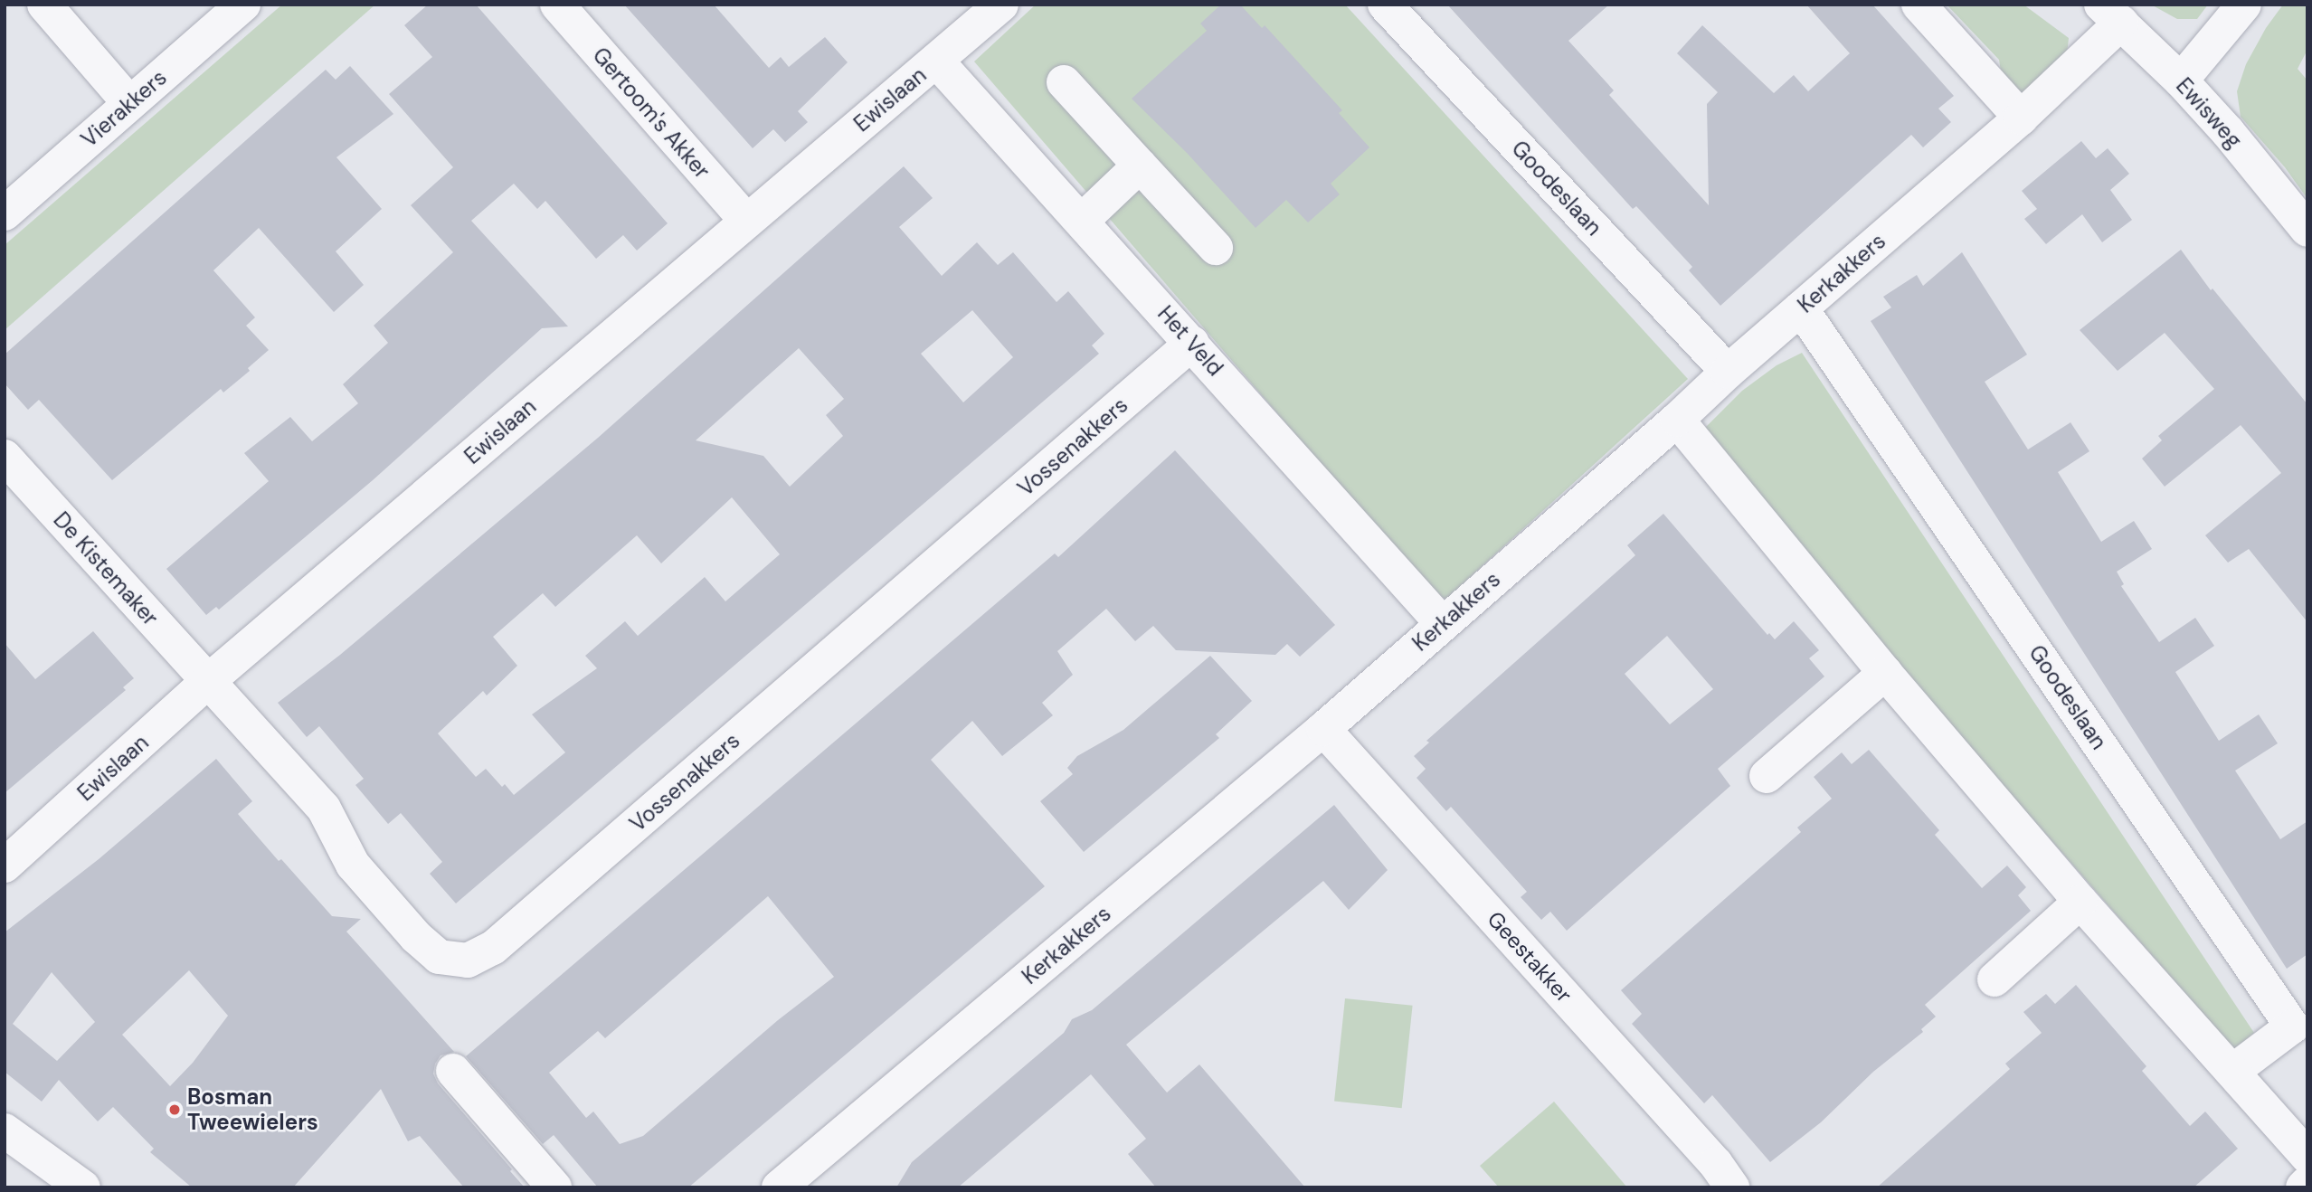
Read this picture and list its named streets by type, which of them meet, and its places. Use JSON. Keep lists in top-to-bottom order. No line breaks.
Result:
{"streets":{"street":["Ewislaan","Vierakkers","Gertoom's Akker","Ewisweg","Goodeslaan","Kerkakkers","Het Veld","Vossenakkers","De Kistemaker","Geestakker"]},"crossings":[["Ewislaan","Gertoom's Akker"],["Ewislaan","Het Veld"],["Ewislaan","Vossenakkers"],["Ewislaan","De Kistemaker"],["Ewisweg","Kerkakkers"],["Goodeslaan","Kerkakkers"],["Kerkakkers","Het Veld"],["Kerkakkers","Geestakker"],["Het Veld","Vossenakkers"],["Vossenakkers","De Kistemaker"]],"places":["Bosman Tweewielers"]}
